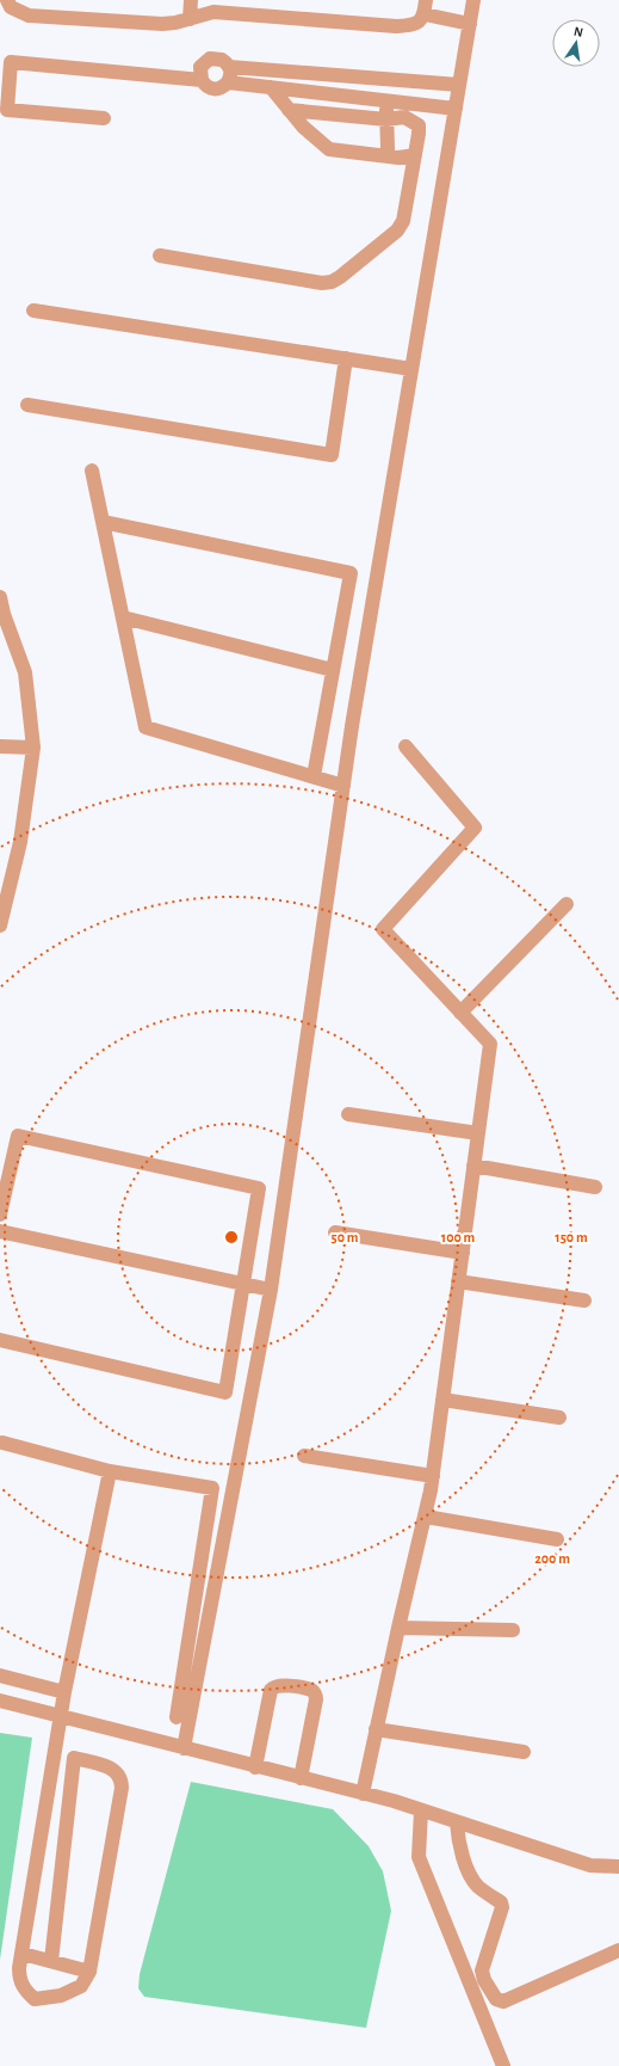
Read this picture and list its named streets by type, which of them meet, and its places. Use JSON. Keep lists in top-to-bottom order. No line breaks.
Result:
{"north":"top","rings":["50 m","100 m","150 m","200 m"]}
